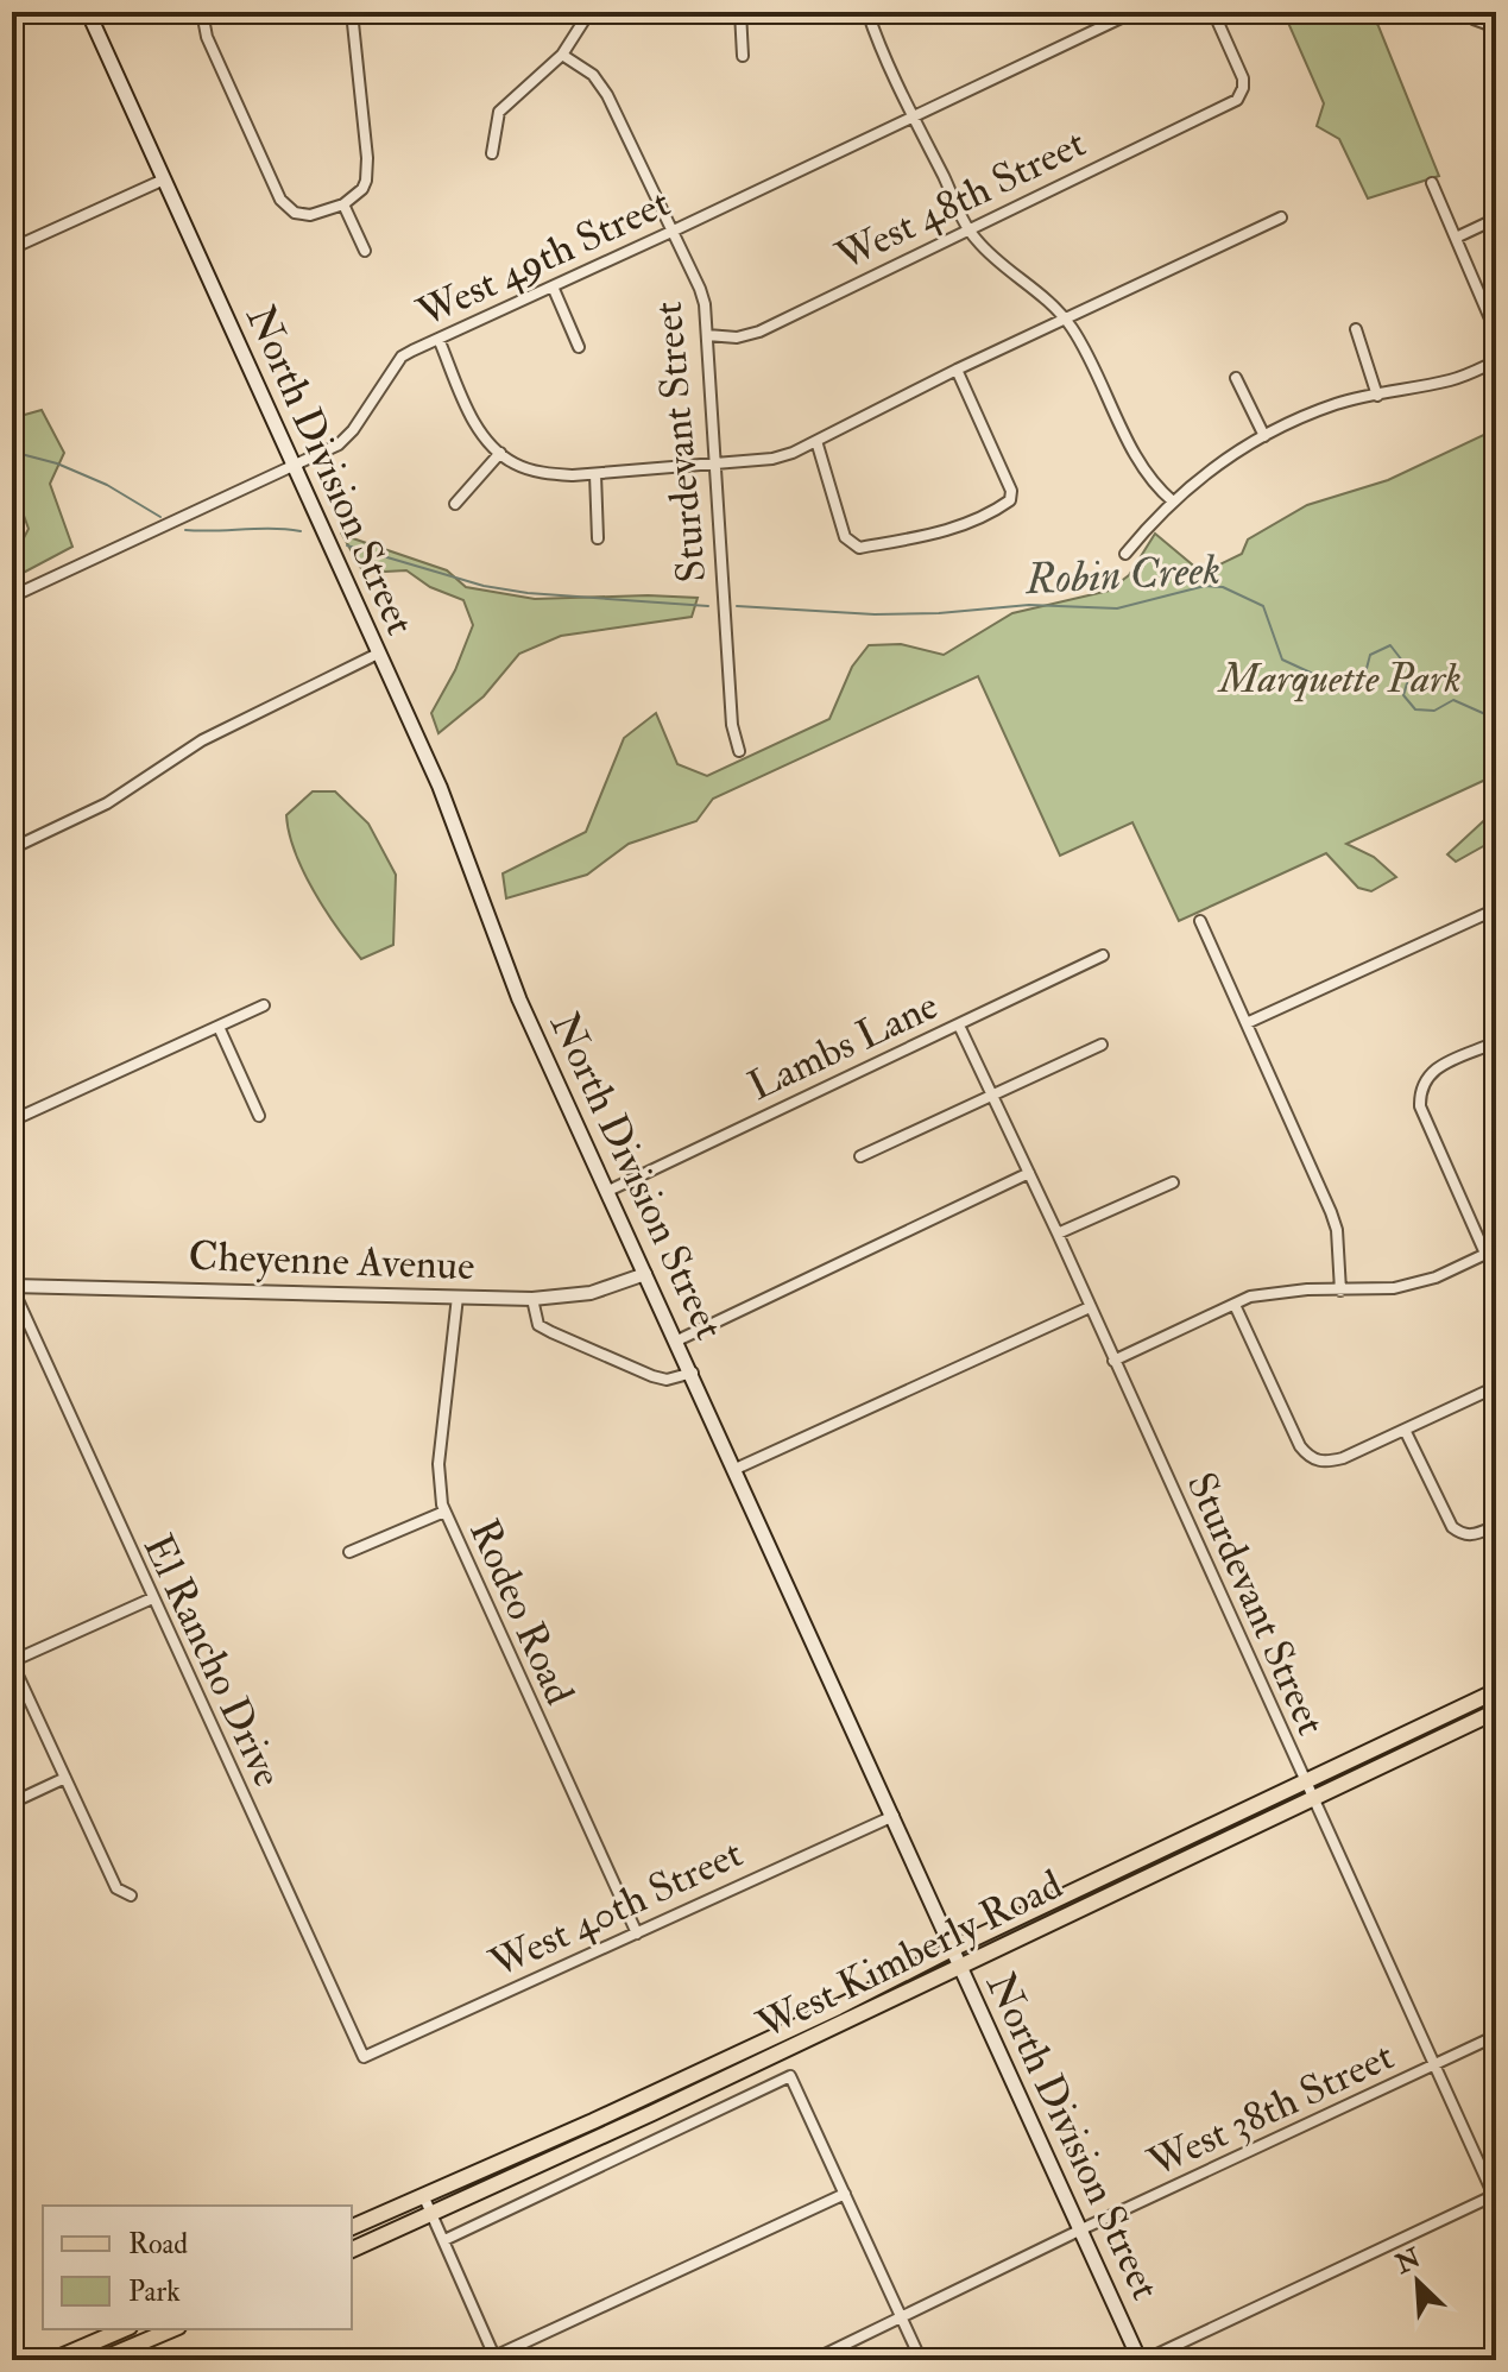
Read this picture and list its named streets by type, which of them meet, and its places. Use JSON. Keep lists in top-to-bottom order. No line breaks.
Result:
{"streets":{"main road":["North Division Street","West Kimberly Road"],"street":["West 48th Street","West 49th Street","Sturdevant Street","Lambs Lane","Cheyenne Avenue","Rodeo Road","El Rancho Drive","West 40th Street","West 38th Street"]},"crossings":[["West 48th Street","Sturdevant Street"],["West 49th Street","Sturdevant Street"],["West 49th Street","North Division Street"],["Sturdevant Street","West Kimberly Road"],["Sturdevant Street","West 38th Street"],["North Division Street","Lambs Lane"],["North Division Street","Cheyenne Avenue"],["North Division Street","West 40th Street"],["North Division Street","West Kimberly Road"],["North Division Street","West 38th Street"],["Cheyenne Avenue","Rodeo Road"],["Cheyenne Avenue","El Rancho Drive"],["Rodeo Road","West 40th Street"],["El Rancho Drive","West 40th Street"]],"water":["Robin Creek"],"parks":["Marquette Park"],"legend":["Road","Park"],"north":"top left"}
